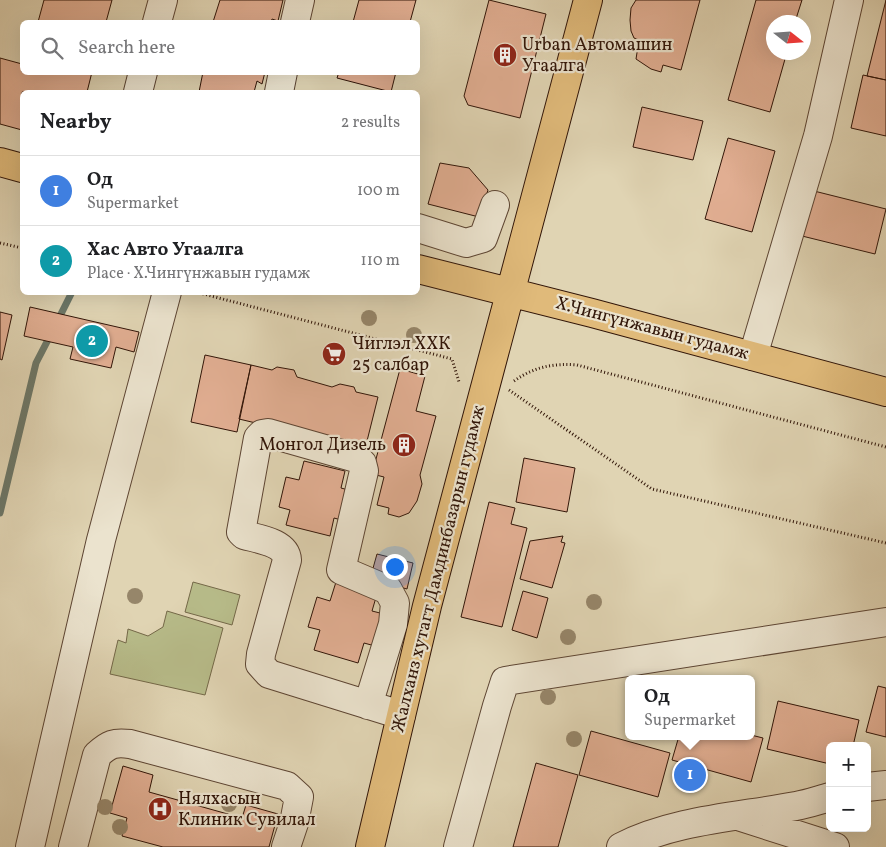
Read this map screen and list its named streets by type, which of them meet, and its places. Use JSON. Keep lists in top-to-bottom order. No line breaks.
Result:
{"streets":{"main road":["Х.Чингүнжавын гудамж","Жалханз хутагт Дамдинбазарын гудамж"]},"crossings":[["Х.Чингүнжавын гудамж","Жалханз хутагт Дамдинбазарын гудамж"]],"places":{"building":["Urban Автомашин Угаалга","Монгол Дизель"],"supermarket":["Чиглэл ХХК 25 салбар"],"hospital":["Нялхасын Клиник Сувилал"]},"north":"right","page":{"search":"Search here","heading":["Nearby","2 results"],"list":[{"mark":"1","name":"Од","note":"Supermarket","value":"100 m"},{"mark":"2","name":"Хас Авто Угаалга","note":"Place · Х.Чингүнжавын гудамж","value":"110 m"}],"pins":["2","1"],"popup":["Од","Supermarket"],"map_buttons":["+","−"]}}
